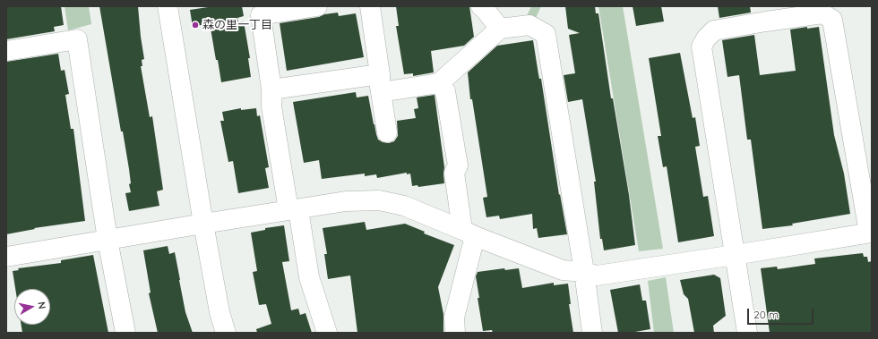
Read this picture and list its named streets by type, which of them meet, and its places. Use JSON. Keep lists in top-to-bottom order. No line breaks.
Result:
{"places":["森の里一丁目"],"scale_bar":"20 m","north":"right"}
